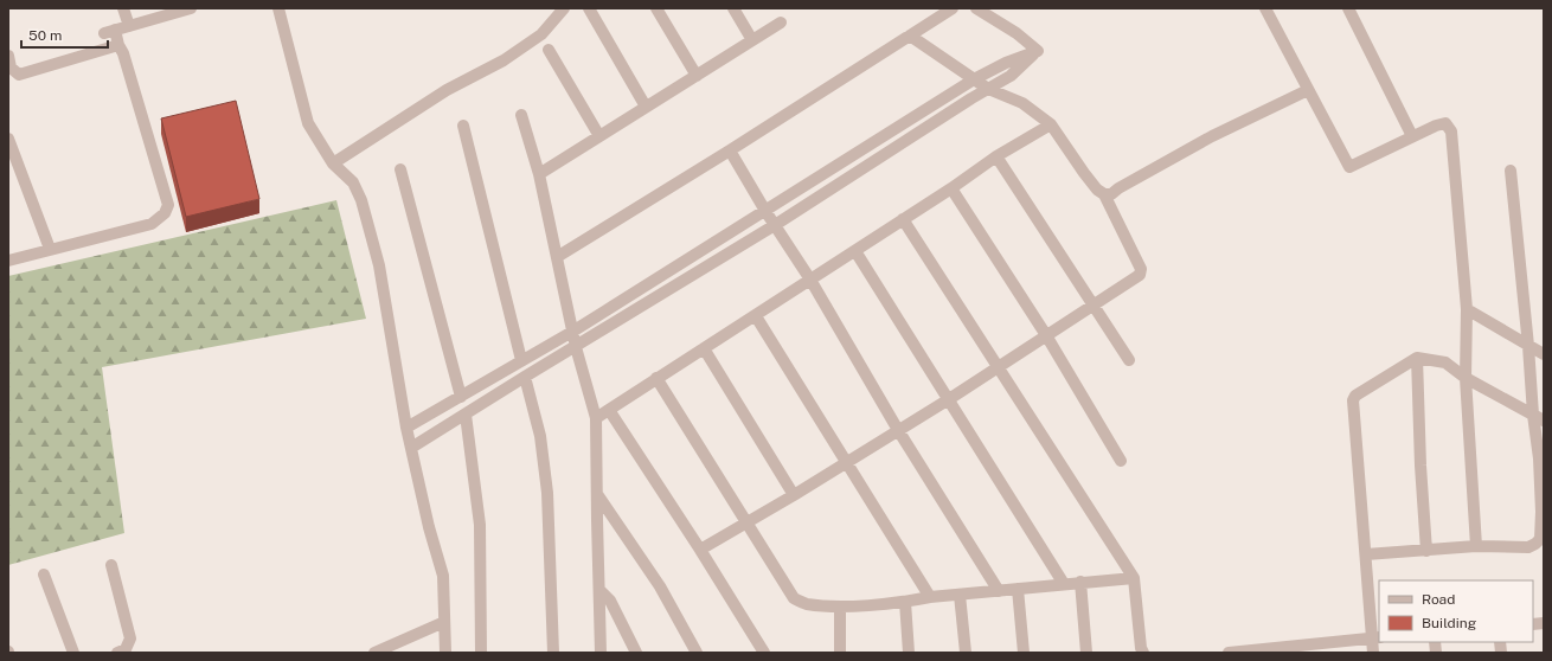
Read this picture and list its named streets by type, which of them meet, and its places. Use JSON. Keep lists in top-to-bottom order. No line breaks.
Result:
{"legend":["Road","Building"],"scale_bar":"50 m"}
